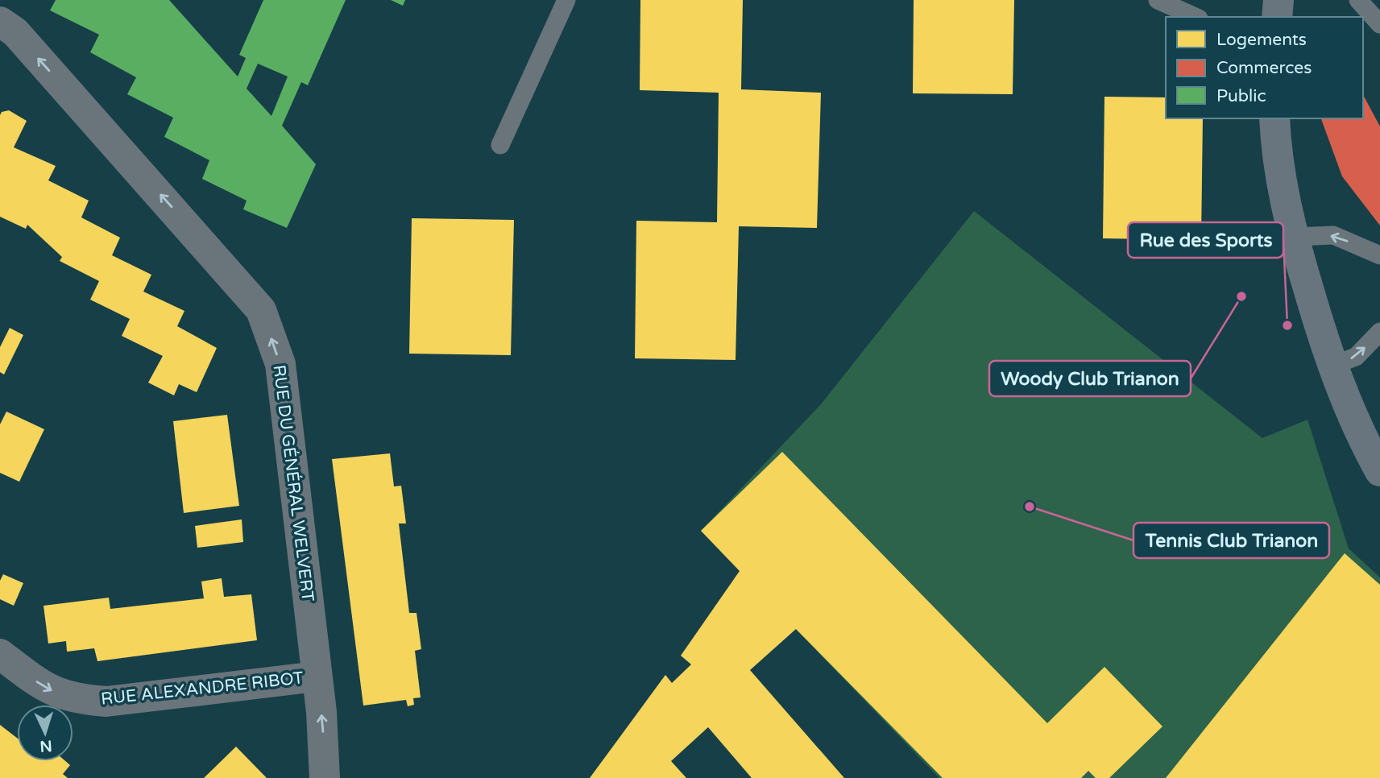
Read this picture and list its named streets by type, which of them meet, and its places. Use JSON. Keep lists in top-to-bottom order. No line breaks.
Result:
{"streets":{"street":["RUE DU GÉNÉRAL WELVERT","RUE ALEXANDRE RIBOT"]},"crossings":[["RUE DU GÉNÉRAL WELVERT","RUE ALEXANDRE RIBOT"]],"one_way":["RUE DU GÉNÉRAL WELVERT","RUE ALEXANDRE RIBOT"],"places":["Woody Club Trianon","Rue des Sports","Tennis Club Trianon"],"legend":["Logements","Commerces","Public"],"north":"bottom"}
